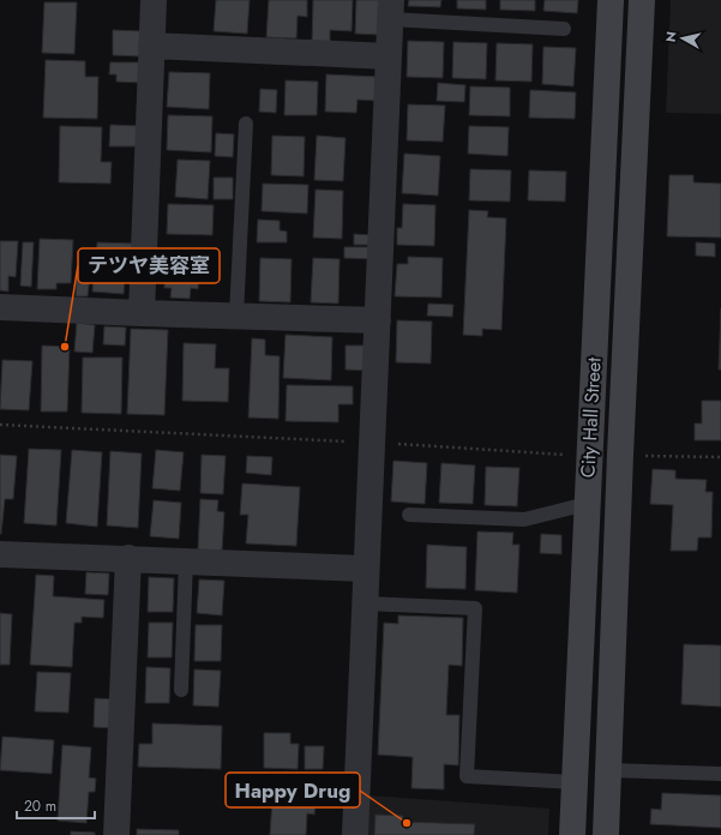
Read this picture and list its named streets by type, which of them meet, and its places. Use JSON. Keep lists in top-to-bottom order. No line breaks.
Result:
{"streets":{"street":["City Hall Street"]},"places":["テツヤ美容室","Happy Drug"],"scale_bar":"20 m","north":"left"}
